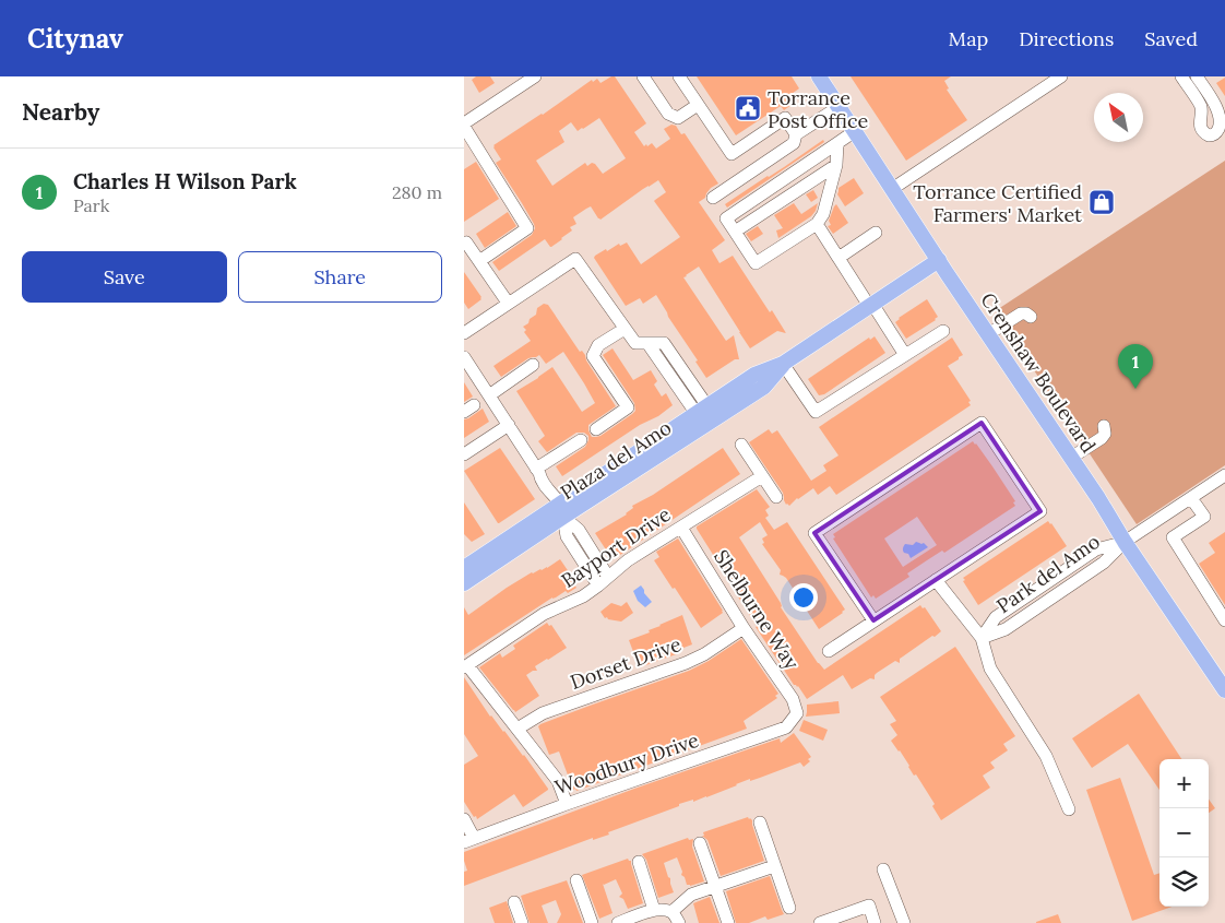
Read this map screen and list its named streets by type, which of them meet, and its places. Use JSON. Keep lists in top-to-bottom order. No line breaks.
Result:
{"streets":{"main road":["Crenshaw Boulevard","Plaza del Amo"],"street":["Bayport Drive","Park del Amo","Shelburne Way","Dorset Drive","Woodbury Drive"]},"crossings":[["Crenshaw Boulevard","Plaza del Amo"],["Crenshaw Boulevard","Park del Amo"],["Bayport Drive","Shelburne Way"],["Shelburne Way","Dorset Drive"],["Shelburne Way","Woodbury Drive"]],"places":{"public building":["Torrance Post Office"],"shop":["Torrance Certified Farmers' Market"]},"north":"top left","page":{"header":"Citynav","nav":["Map","Directions","Saved"],"heading":"Nearby","list":[{"mark":"1","name":"Charles H Wilson Park","note":"Park","value":"280 m"}],"buttons":["Save","Share"],"pins":"1","map_buttons":["+","−"]}}
